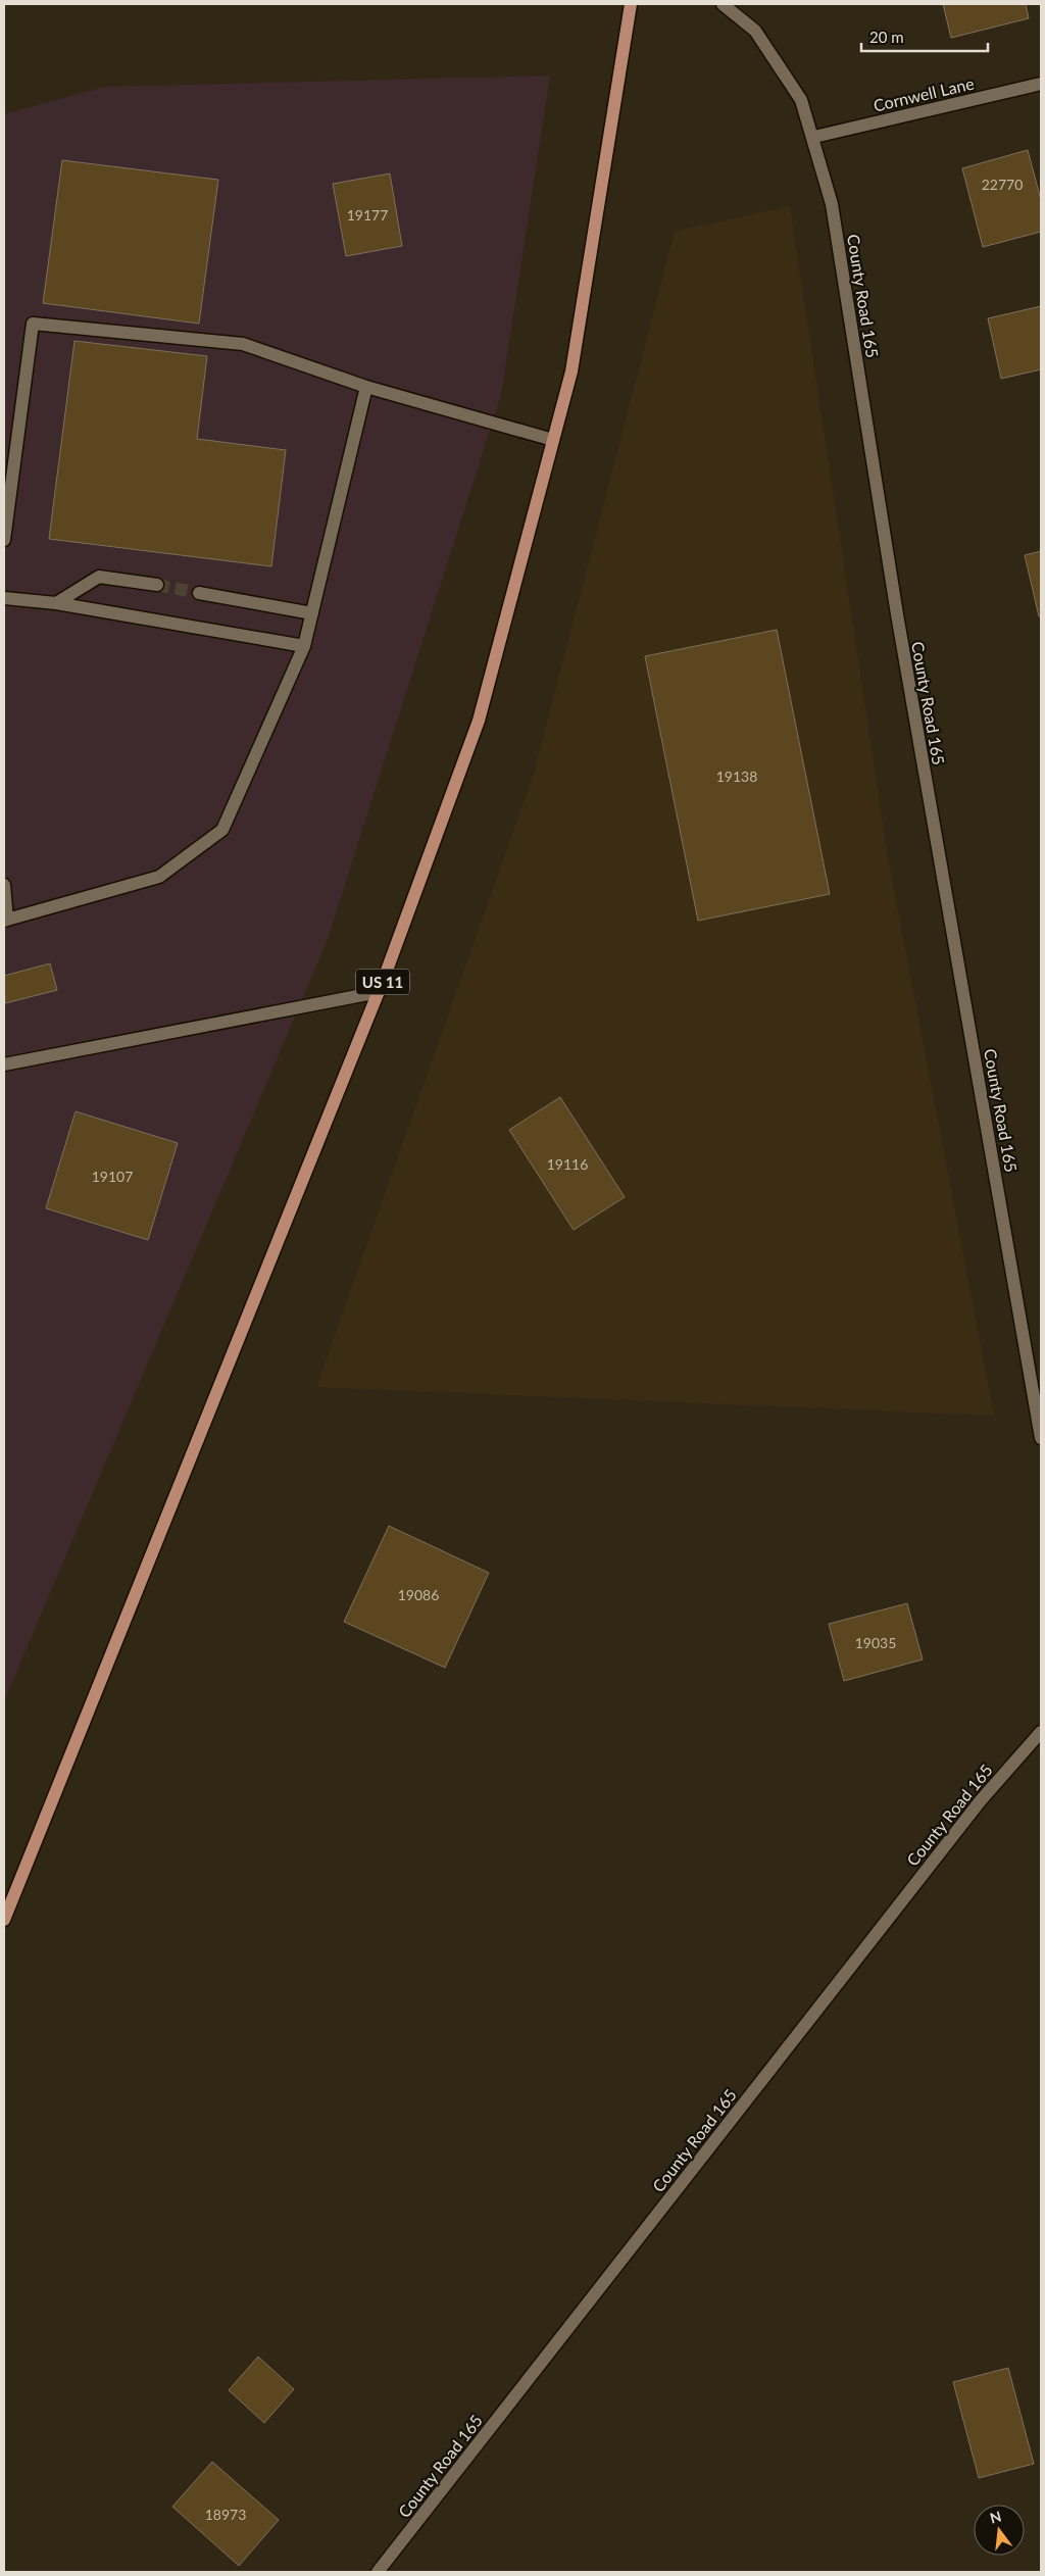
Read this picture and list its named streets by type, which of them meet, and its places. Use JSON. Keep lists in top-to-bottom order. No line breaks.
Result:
{"streets":{"main road":["US 11"],"street":["Cornwell Lane","County Road 165"]},"crossings":[["Cornwell Lane","County Road 165"]],"house_numbers":["22770","19177","19138","19116","19107","19086","19035","18973"],"scale_bar":"20 m","north":"top"}
